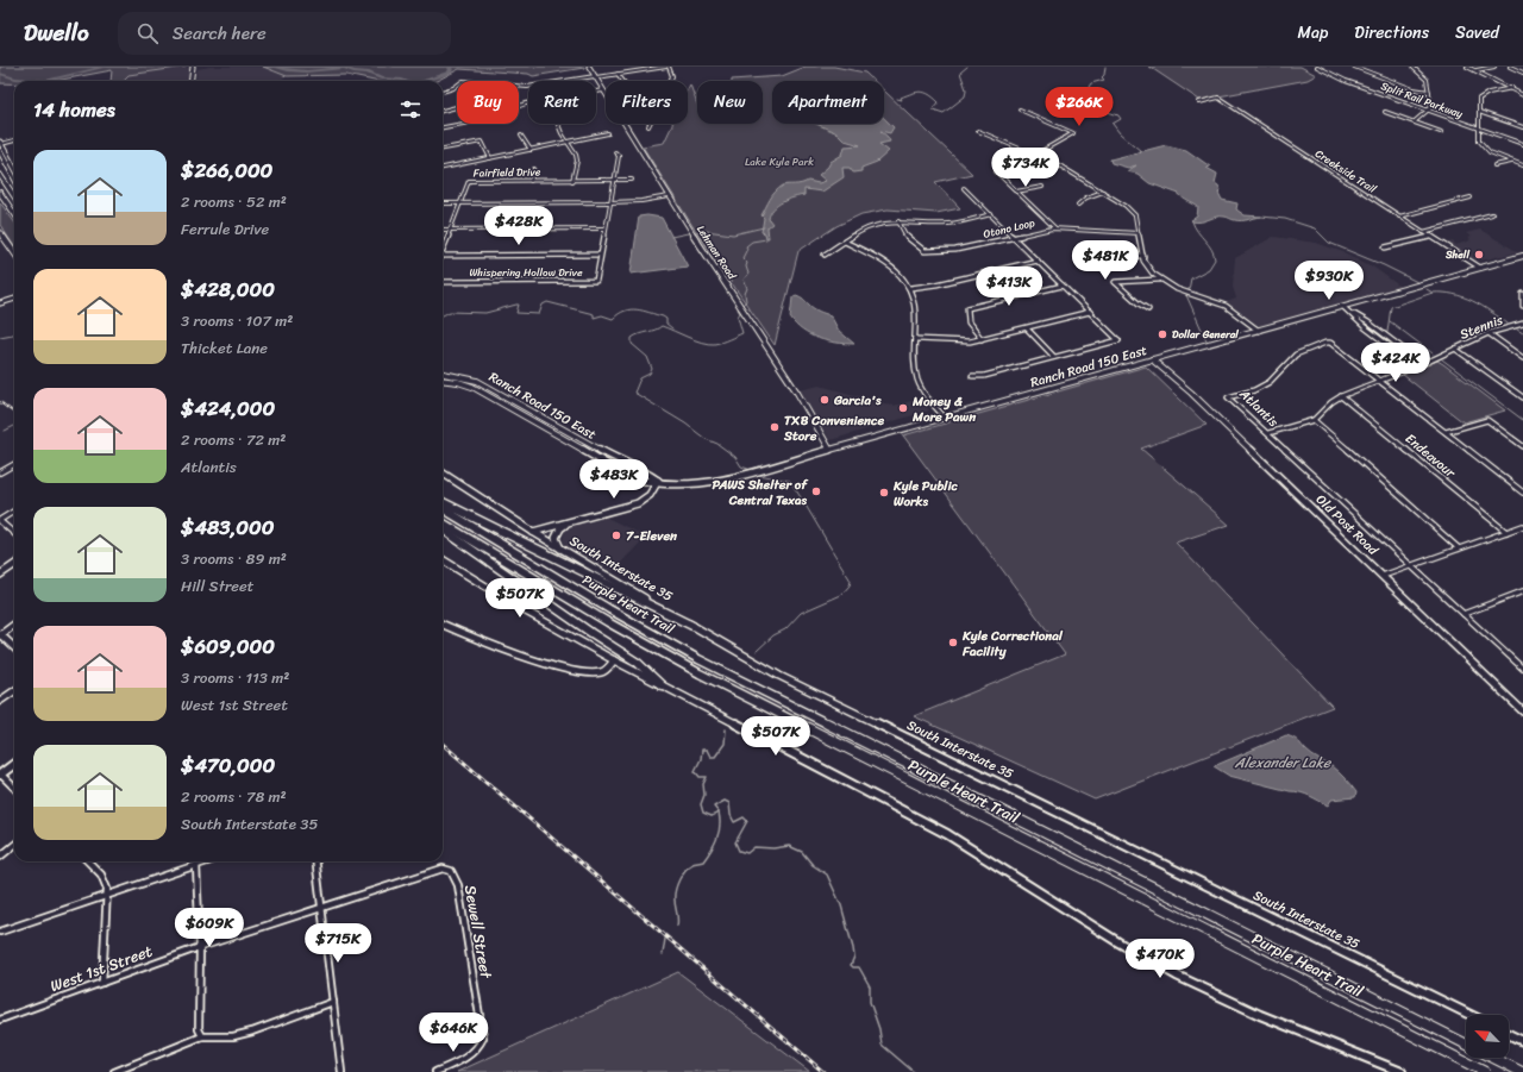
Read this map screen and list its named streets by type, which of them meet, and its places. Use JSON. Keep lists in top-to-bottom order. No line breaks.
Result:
{"streets":{"highway":["Purple Heart Trail"],"main road":["Lehman Road","Ranch Road 150 East","Old Post Road","South Interstate 35"],"street":["Split Rail Parkway","Creekside Trail","Fairfield Drive","Otono Loop","Whispering Hollow Drive","Stennis","Atlantis","Endeavour","Sewell Street","West 1st Street"]},"crossings":[["Creekside Trail","Ranch Road 150 East"],["Fairfield Drive","Whispering Hollow Drive"],["Lehman Road","Ranch Road 150 East"],["Stennis","Atlantis"],["Stennis","Endeavour"],["Ranch Road 150 East","Old Post Road"],["Sewell Street","West 1st Street"]],"water":["Alexander Lake"],"parks":["Lake Kyle Park"],"places":["Shell","Dollar General","Garcia's","Money & More Pawn","TXB Convenience Store","PAWS Shelter of Central Texas","Kyle Public Works","7-Eleven","Kyle Correctional Facility"],"north":"top left","page":{"header":"Dwello","search":"Search here","nav":["Map","Directions","Saved"],"chip":["Buy","Rent","Filters","New","Apartment"],"heading":"14 homes","price":["$266K","$734K","$428K","$481K","$930K","$413K","$424K","$483K","$507K","$507K","$609K","$715K","$470K","$646K"],"list":[{"name":"$266,000","note":"2 rooms · 52 m² · Ferrule Drive"},{"name":"$428,000","note":"3 rooms · 107 m² · Thicket Lane"},{"name":"$424,000","note":"2 rooms · 72 m² · Atlantis"},{"name":"$483,000","note":"3 rooms · 89 m² · Hill Street"},{"name":"$609,000","note":"3 rooms · 113 m² · West 1st Street"},{"name":"$470,000","note":"2 rooms · 78 m² · South Interstate 35"}]}}
